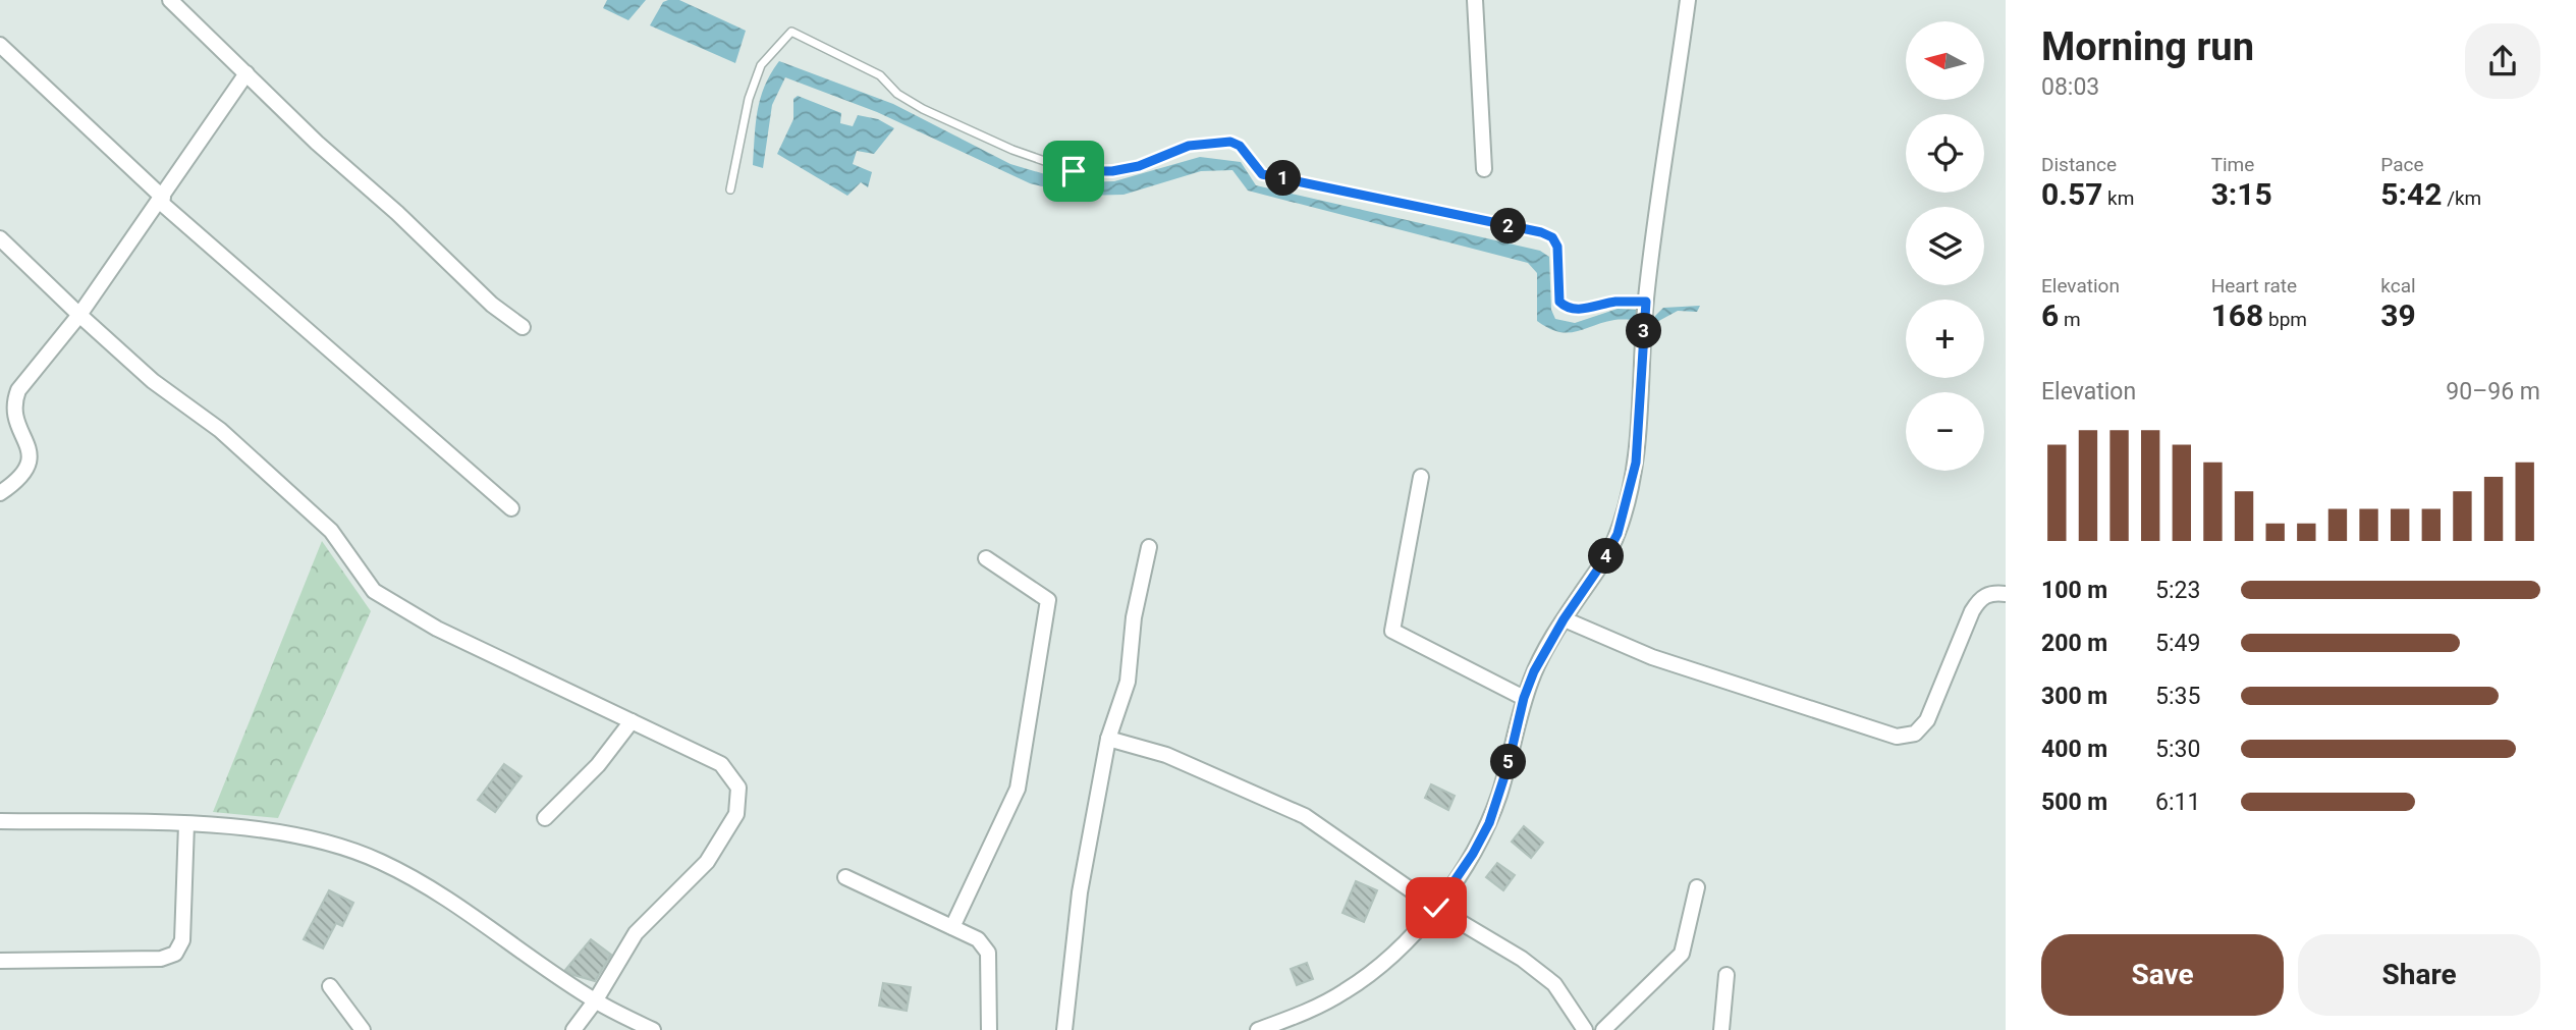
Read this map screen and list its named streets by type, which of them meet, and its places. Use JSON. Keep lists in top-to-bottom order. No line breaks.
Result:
{"north":"left","page":{"heading":["Morning run","08:03"],"map_buttons":["+","−"],"stats":[["Distance","0.57 km"],["Time","3:15"],["Pace","5:42 /km"],["Elevation","6 m"],["Heart rate","168 bpm"],["kcal","39"]],"pins":["1","2","3","4","5"],"chart":["Elevation","90–96 m"],"list":[{"name":"100 m","note":"5:23"},{"name":"200 m","note":"5:49"},{"name":"300 m","note":"5:35"},{"name":"400 m","note":"5:30"},{"name":"500 m","note":"6:11"}],"buttons":["Save","Share"]}}
